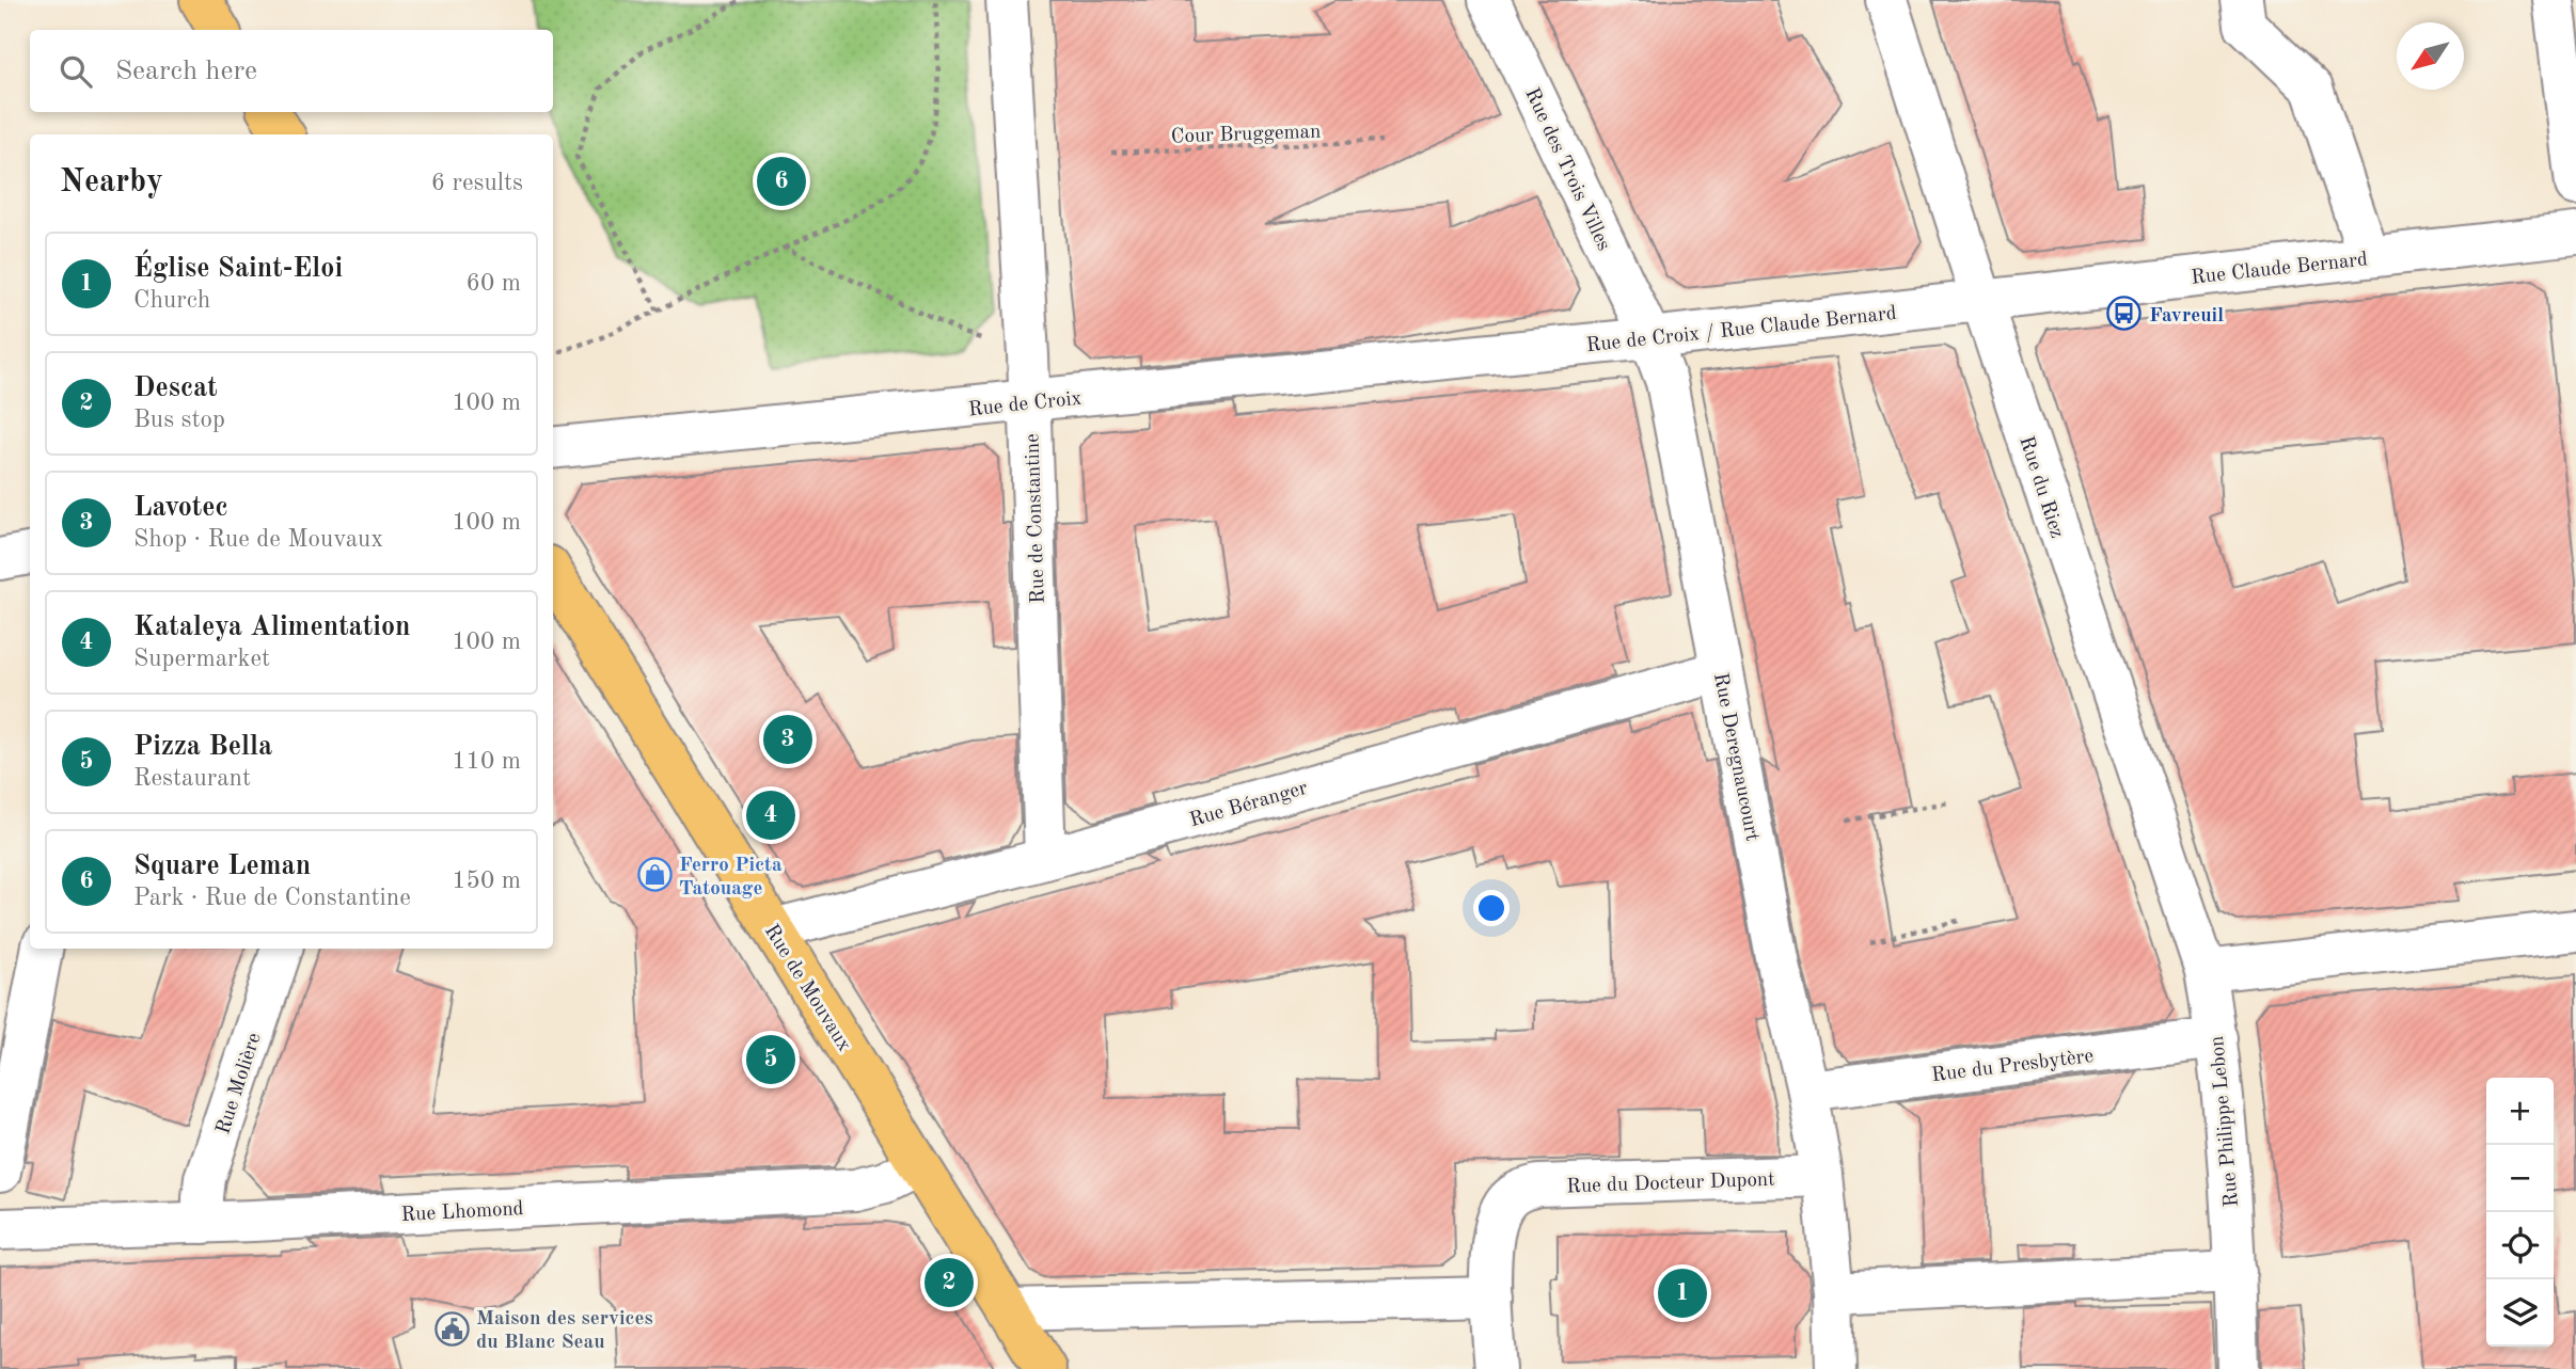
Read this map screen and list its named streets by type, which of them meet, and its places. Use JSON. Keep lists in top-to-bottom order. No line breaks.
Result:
{"streets":{"main road":["Rue de Mouvaux"],"street":["Rue des Trois Villes","Rue Claude Bernard","Rue de Croix / Rue Claude Bernard","Rue de Croix","Rue du Riez","Rue de Constantine","Rue Deregnaucourt","Rue Béranger","Rue du Presbytère","Rue Molière","Rue Philippe Lebon","Rue du Docteur Dupont","Rue Lhomond"],"path":["Cour Bruggeman"]},"crossings":[["Rue des Trois Villes","Rue de Croix / Rue Claude Bernard"],["Rue des Trois Villes","Rue Deregnaucourt"],["Rue Claude Bernard","Rue de Croix / Rue Claude Bernard"],["Rue Claude Bernard","Rue du Riez"],["Rue de Croix / Rue Claude Bernard","Rue de Croix"],["Rue de Croix / Rue Claude Bernard","Rue du Riez"],["Rue de Croix / Rue Claude Bernard","Rue Deregnaucourt"],["Rue de Croix","Rue de Constantine"],["Rue du Riez","Rue Philippe Lebon"],["Rue de Constantine","Rue Béranger"],["Rue Deregnaucourt","Rue Béranger"],["Rue Deregnaucourt","Rue du Presbytère"],["Rue Deregnaucourt","Rue du Docteur Dupont"],["Rue Béranger","Rue de Mouvaux"],["Rue de Mouvaux","Rue Lhomond"],["Rue du Presbytère","Rue Philippe Lebon"],["Rue Molière","Rue Lhomond"]],"places":{"bus stop":["Favreuil"],"shop":["Ferro Picta Tatouage"],"public building":["Maison des services du Blanc Seau"]},"north":"bottom left","page":{"search":"Search here","heading":["Nearby","6 results"],"pins":["6","3","4","5","2","1"],"list":[{"mark":"1","name":"Église Saint-Eloi","note":"Church","value":"60 m"},{"mark":"2","name":"Descat","note":"Bus stop","value":"100 m"},{"mark":"3","name":"Lavotec","note":"Shop · Rue de Mouvaux","value":"100 m"},{"mark":"4","name":"Kataleya Alimentation","note":"Supermarket","value":"100 m"},{"mark":"5","name":"Pizza Bella","note":"Restaurant","value":"110 m"},{"mark":"6","name":"Square Leman","note":"Park · Rue de Constantine","value":"150 m"}],"map_buttons":["+","−"]}}
